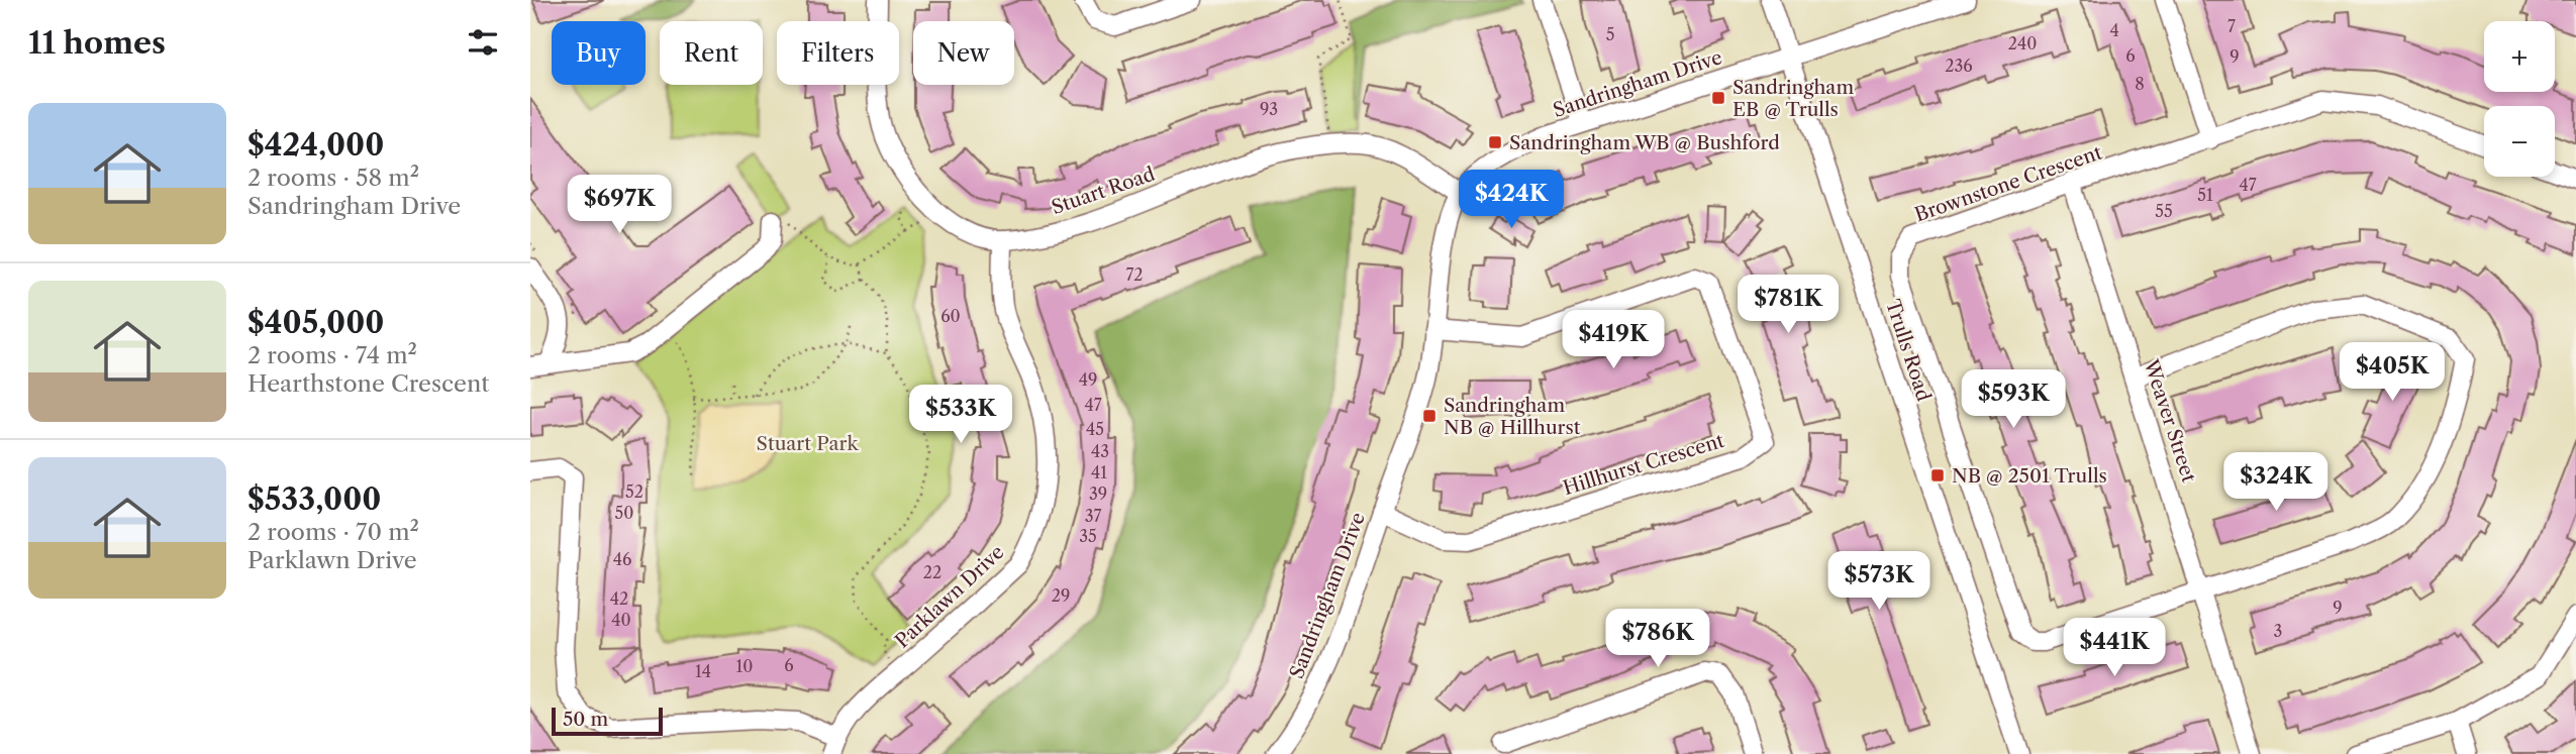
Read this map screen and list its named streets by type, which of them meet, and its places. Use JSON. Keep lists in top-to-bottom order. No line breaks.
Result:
{"streets":{"street":["Sandringham Drive","Brownstone Crescent","Stuart Road","Trulls Road","Weaver Street","Hillhurst Crescent","Parklawn Drive"]},"crossings":[["Sandringham Drive","Stuart Road"],["Sandringham Drive","Trulls Road"],["Sandringham Drive","Hillhurst Crescent"],["Brownstone Crescent","Weaver Street"],["Stuart Road","Parklawn Drive"]],"parks":["Stuart Park"],"places":{"transit":["Sandringham EB @ Trulls","Sandringham WB @ Bushford","Sandringham NB @ Hillhurst","NB @ 2501 Trulls"]},"house_numbers":["7","4","5","240","6","9","236","8","93","47","51","55","72","60","49","47","45","43","41","52","39","50","37","35","46","22","29","42","9","40","3","6","10","14"],"scale_bar":"50 m","page":{"heading":"11 homes","map_buttons":["+","−"],"chip":["Buy","Rent","Filters","New"],"list":[{"name":"$424,000","note":"2 rooms · 58 m² · Sandringham Drive"},{"name":"$405,000","note":"2 rooms · 74 m² · Hearthstone Crescent"},{"name":"$533,000","note":"2 rooms · 70 m² · Parklawn Drive"}],"price":["$424K","$697K","$781K","$419K","$405K","$593K","$533K","$324K","$573K","$786K","$441K"],"scale":"50 m"}}
